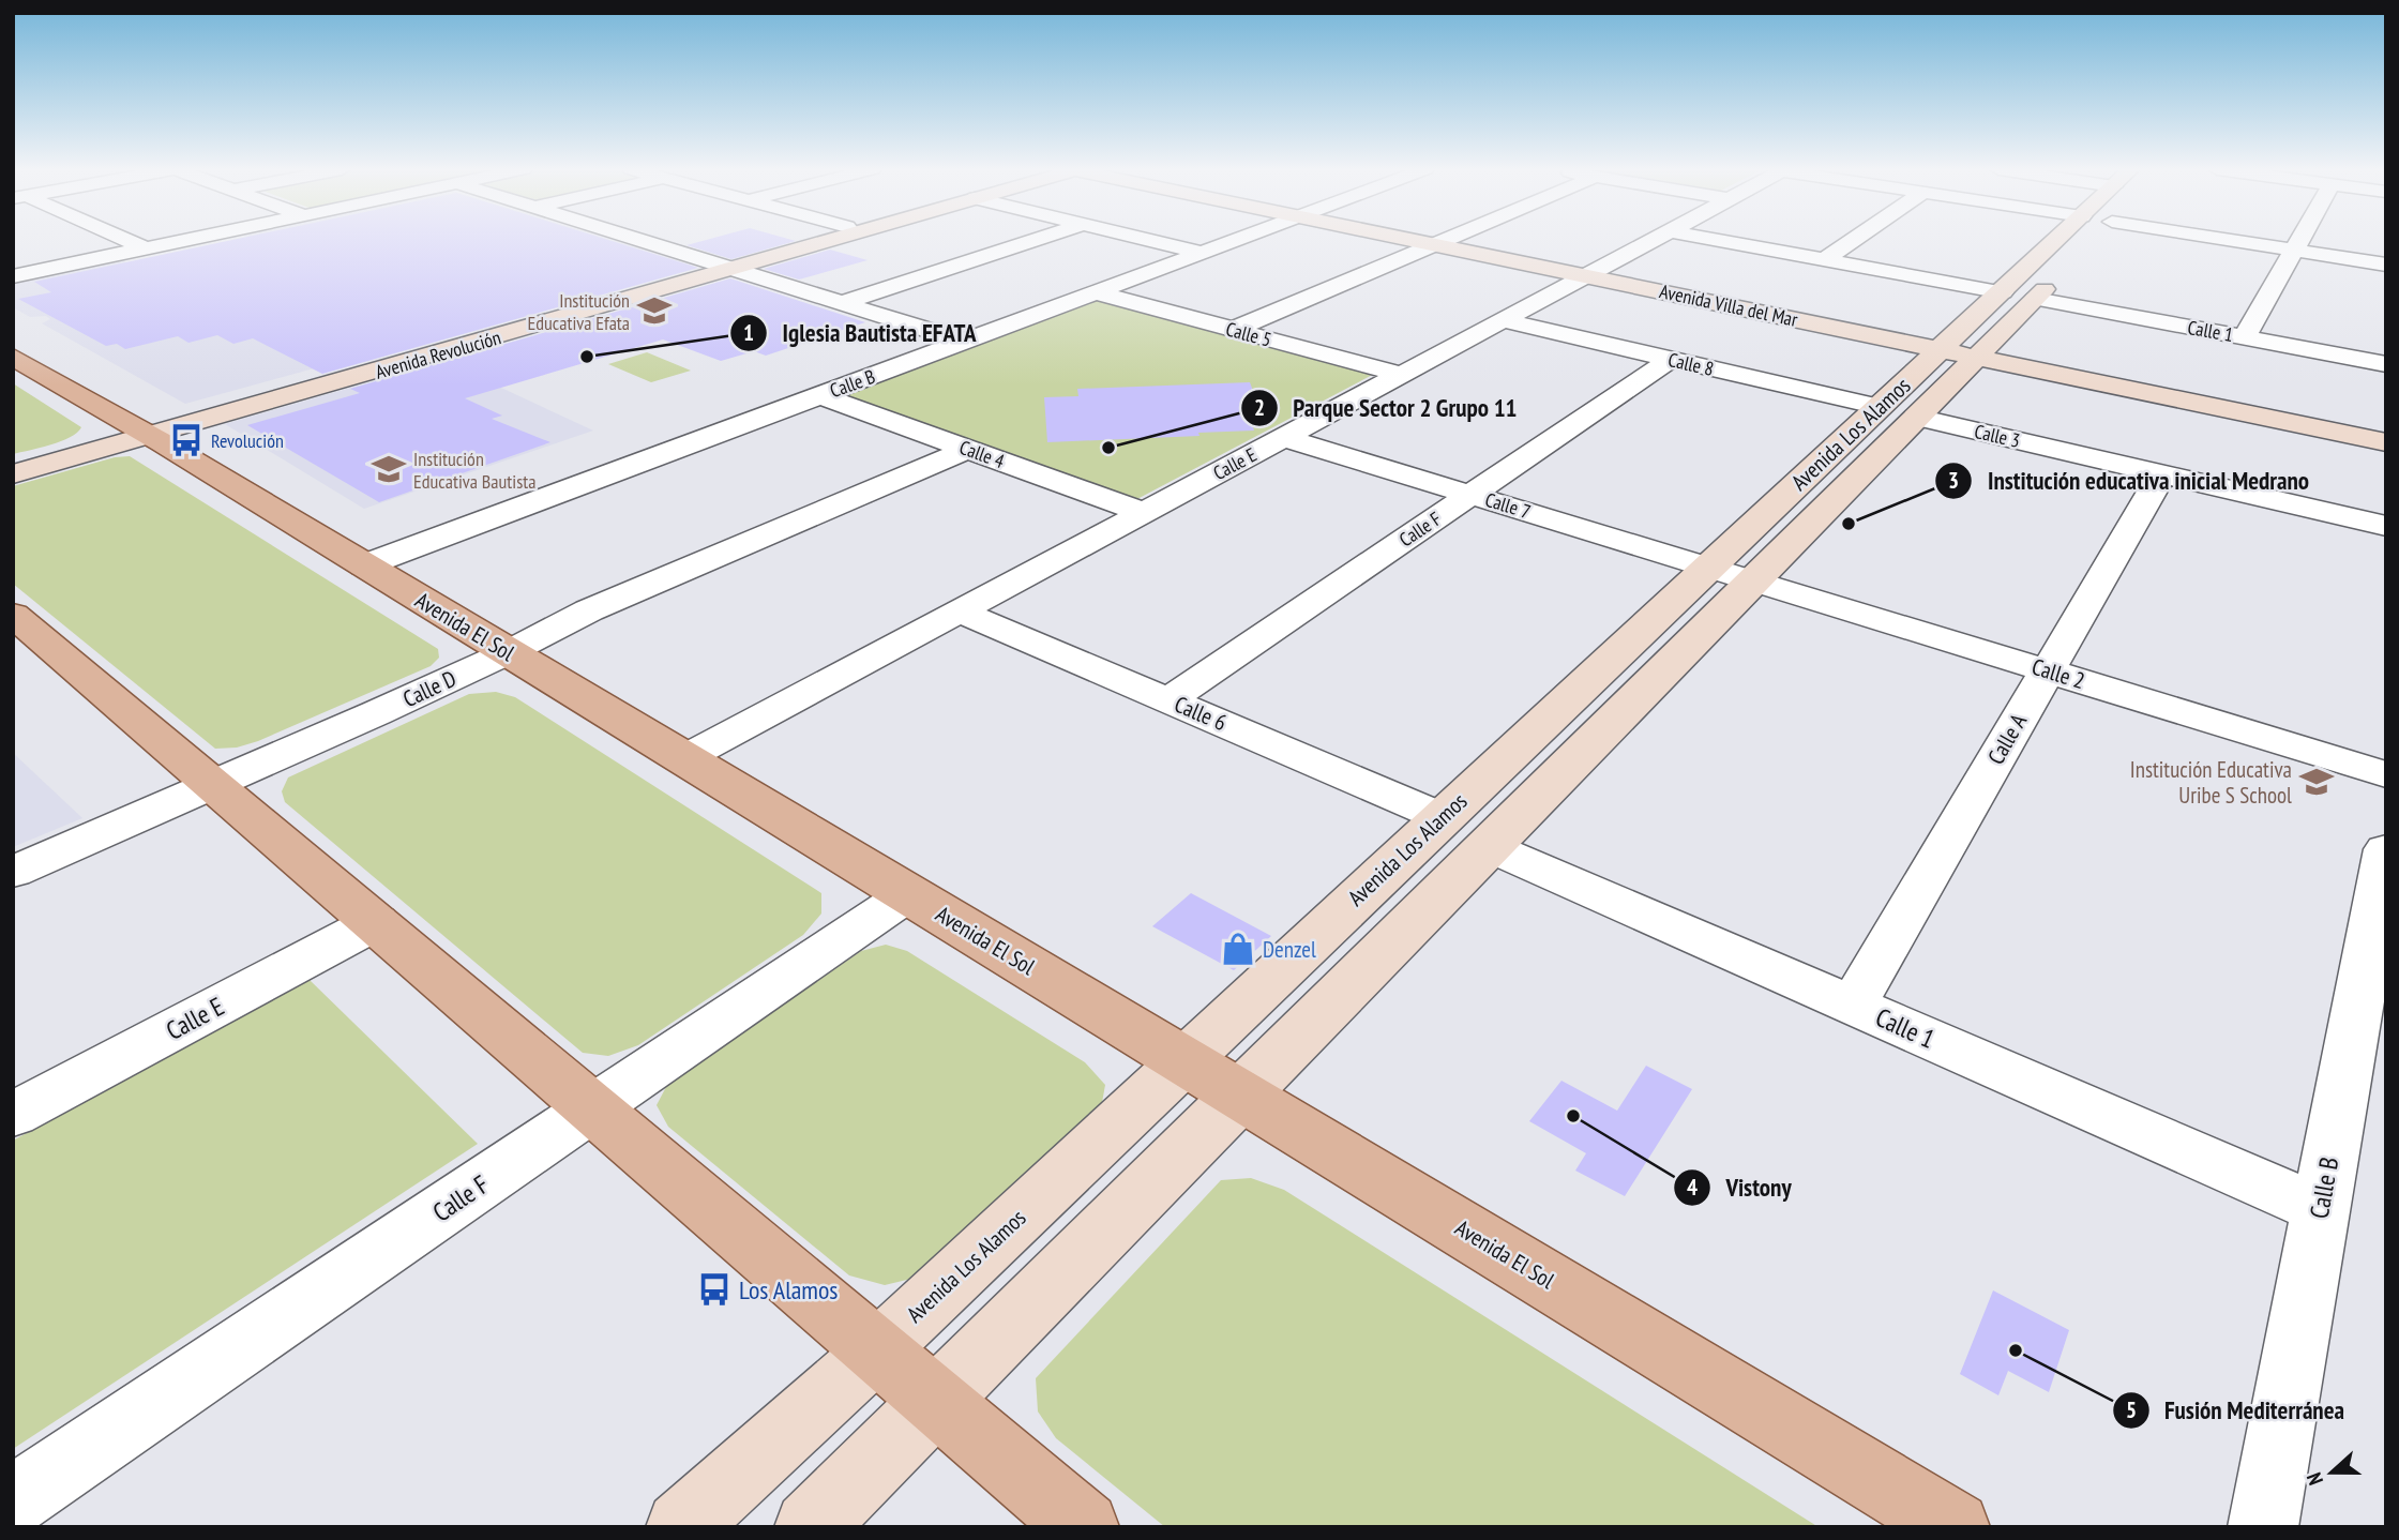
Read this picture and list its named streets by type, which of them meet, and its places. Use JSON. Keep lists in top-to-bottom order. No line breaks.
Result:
{"streets":{"main road":["Avenida El Sol"],"street":["Avenida Villa del Mar","Calle 1","Calle 5","Avenida Revolución","Calle 8","Calle B","Avenida Los Alamos","Calle 3","Calle 4","Calle E","Calle 7","Calle F","Calle 2","Calle D","Calle 6","Calle A"]},"crossings":[["Avenida Villa del Mar","Avenida Los Alamos"],["Avenida Villa del Mar","Calle E"],["Calle 1","Calle B"],["Calle 1","Avenida Los Alamos"],["Calle 1","Calle A"],["Calle 5","Calle B"],["Calle 5","Calle E"],["Avenida Revolución","Avenida El Sol"],["Calle 8","Avenida Los Alamos"],["Calle 8","Calle E"],["Calle 8","Calle F"],["Calle B","Calle 4"],["Calle B","Avenida El Sol"],["Avenida Los Alamos","Calle 3"],["Avenida Los Alamos","Calle 7"],["Avenida Los Alamos","Avenida El Sol"],["Avenida Los Alamos","Calle 2"],["Avenida Los Alamos","Calle 6"],["Calle 3","Calle A"],["Calle 4","Calle E"],["Calle 4","Calle D"],["Calle E","Calle 7"],["Calle E","Avenida El Sol"],["Calle E","Calle 6"],["Calle 7","Calle F"],["Calle 7","Calle 2"],["Calle F","Avenida El Sol"],["Calle F","Calle 6"],["Avenida El Sol","Calle D"],["Calle 2","Calle A"]],"places":{"school or university":["Institución Educativa Efata","Institución Educativa Bautista","Institución Educativa Uribe S School"],"other":["Iglesia Bautista EFATA","Parque Sector 2 Grupo 11","Institución educativa inicial Medrano","Vistony","Fusión Mediterránea"],"bus stop":["Revolución","Los Alamos"],"shop":["Denzel"]},"north":"left"}
